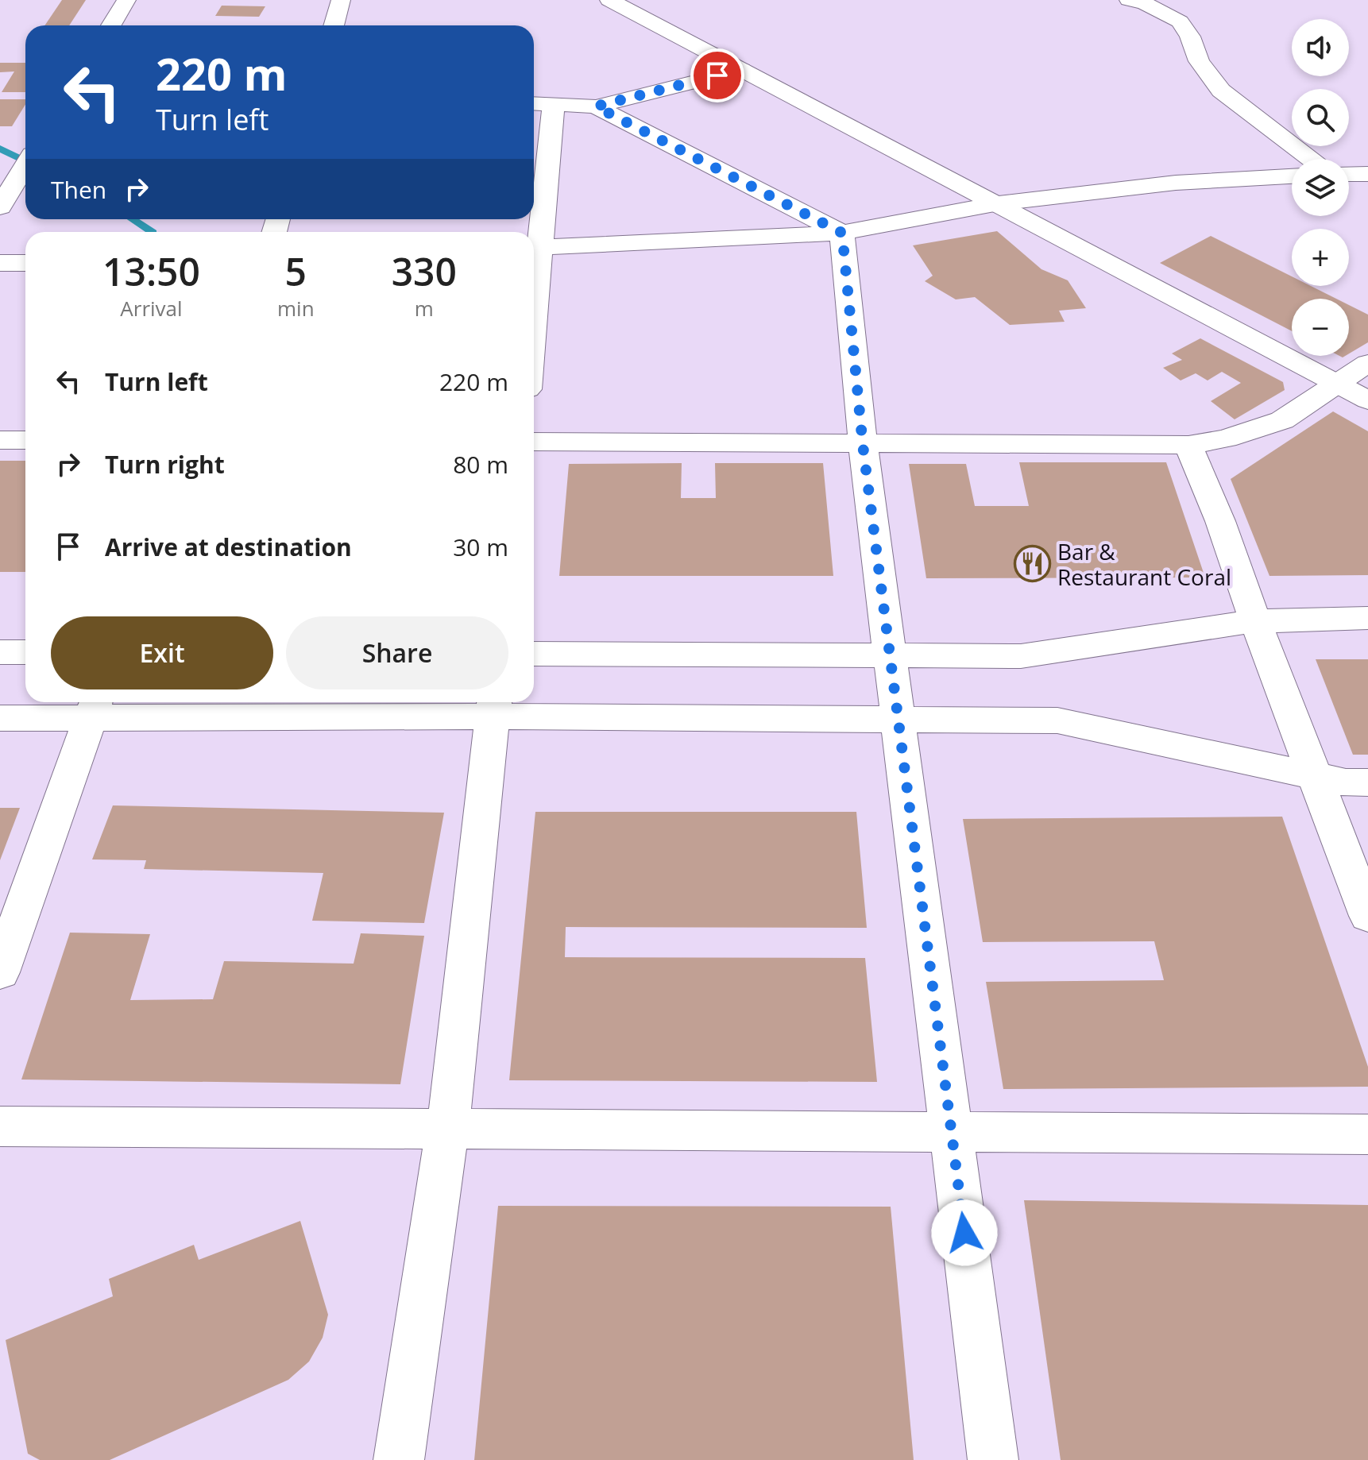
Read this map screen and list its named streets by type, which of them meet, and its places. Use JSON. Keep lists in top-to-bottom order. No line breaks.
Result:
{"places":{"restaurant":["Bar & Restaurant Coral"]},"page":{"map_buttons":["+","−"],"turn":["220 m","Turn left"],"then":"Then","eta":["13:50","Arrival","5","min","330","m"],"list":[{"name":"Turn left","value":"220 m"},{"name":"Turn right","value":"80 m"},{"name":"Arrive at destination","value":"30 m"}],"buttons":["Exit","Share"]}}
